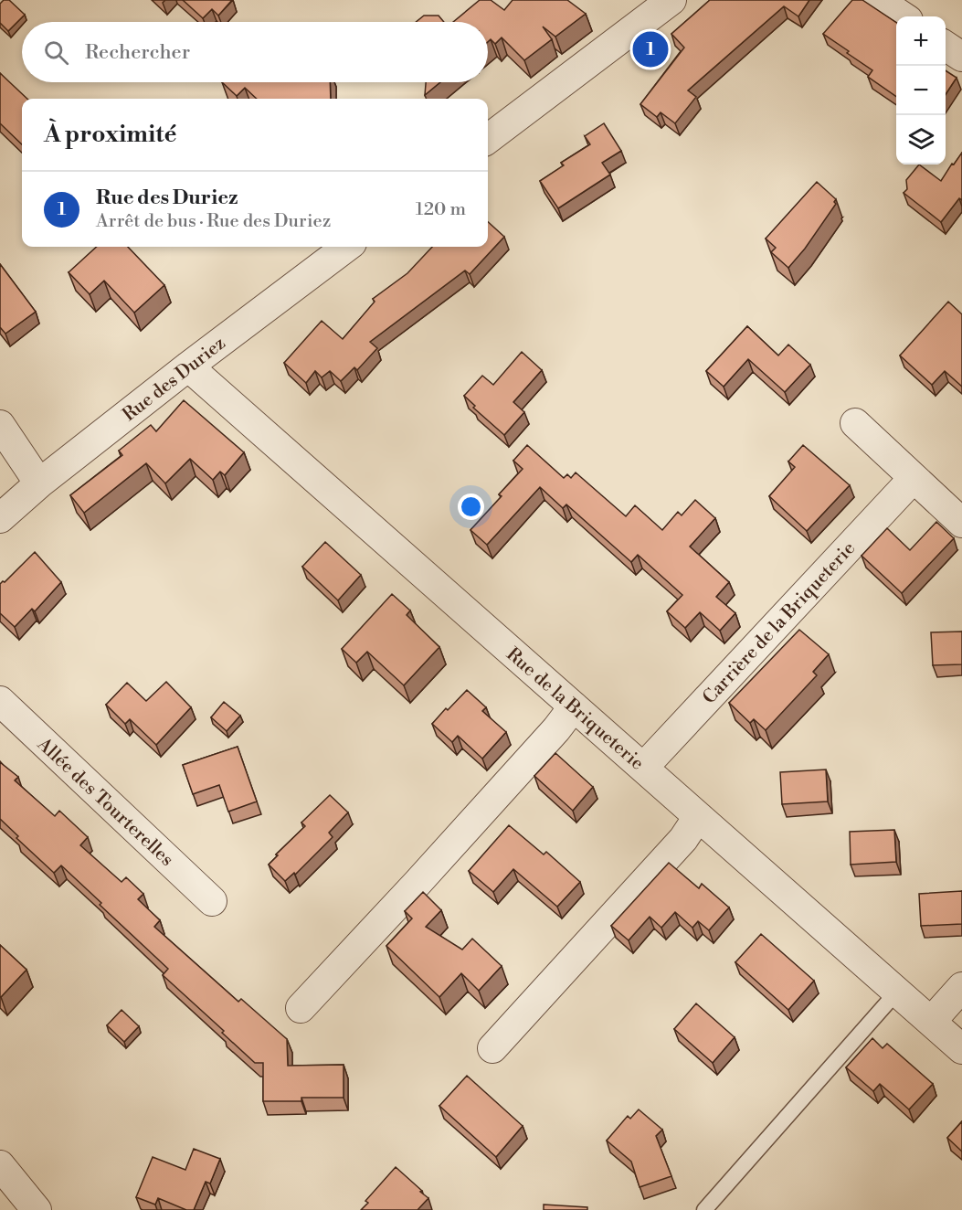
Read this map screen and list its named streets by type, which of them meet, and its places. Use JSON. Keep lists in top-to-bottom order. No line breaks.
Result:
{"streets":{"street":["Rue des Duriez","Carrière de la Briqueterie","Rue de la Briqueterie","Allée des Tourterelles"]},"crossings":[["Rue des Duriez","Rue de la Briqueterie"],["Carrière de la Briqueterie","Rue de la Briqueterie"]],"page":{"map_buttons":["+","−"],"search":"Rechercher","pins":"1","heading":"À proximité","list":[{"mark":"1","name":"Rue des Duriez","note":"Arrêt de bus · Rue des Duriez","value":"120 m"}]}}
